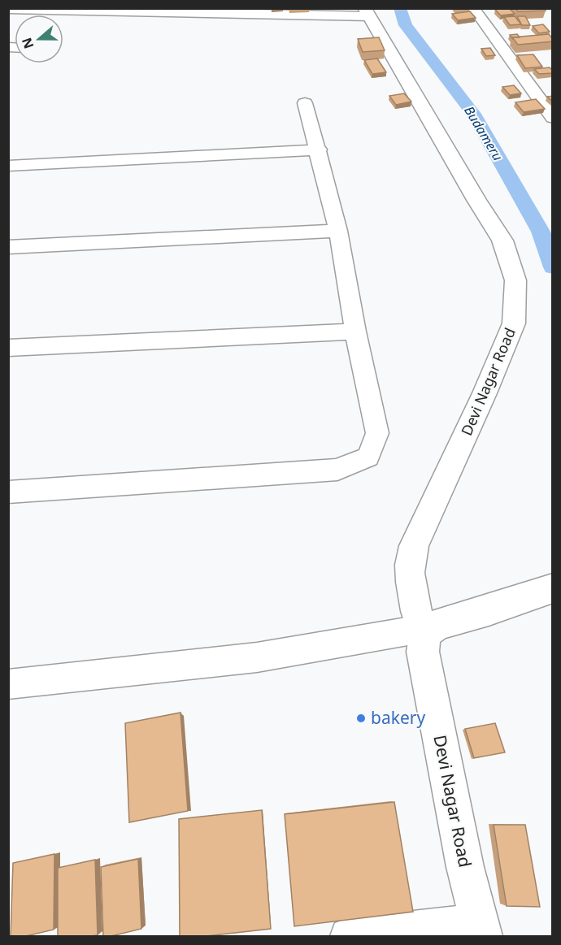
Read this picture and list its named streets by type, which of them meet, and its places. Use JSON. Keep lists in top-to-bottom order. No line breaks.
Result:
{"streets":{"street":["Devi Nagar Road"]},"water":["Budameru"],"places":["bakery"],"north":"left"}
